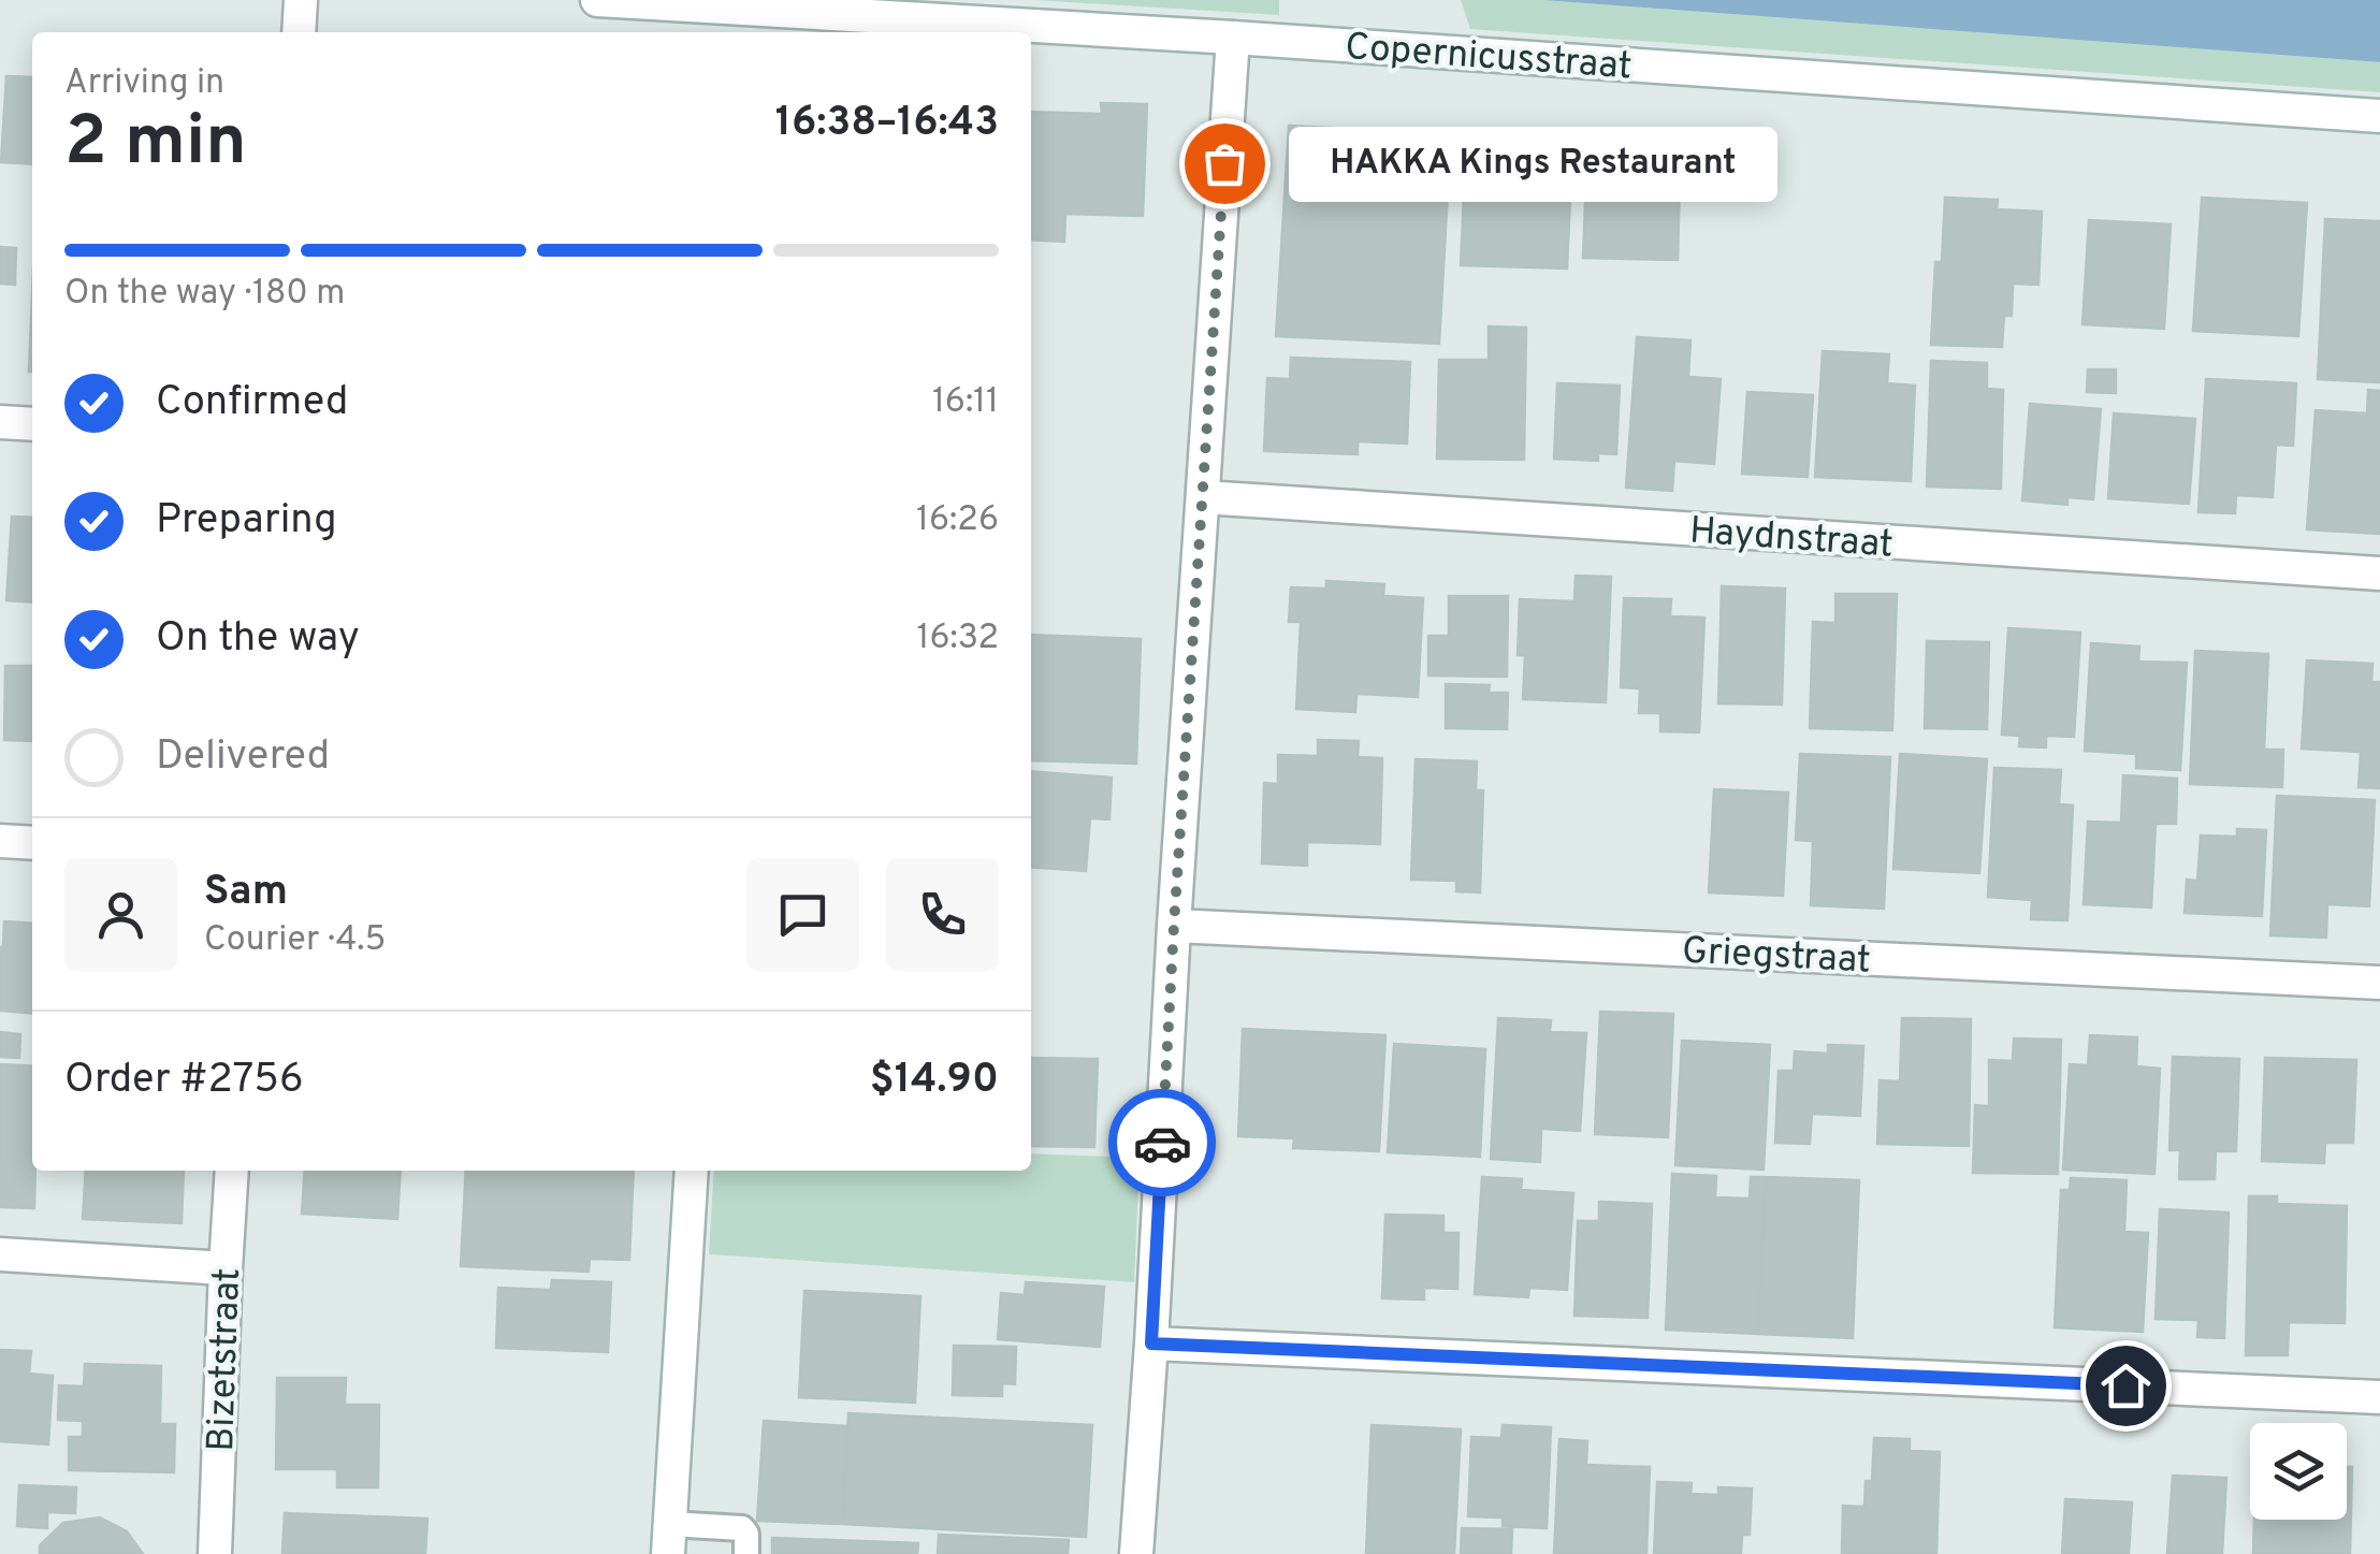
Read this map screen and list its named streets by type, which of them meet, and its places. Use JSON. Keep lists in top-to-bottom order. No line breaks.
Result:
{"streets":{"street":["Copernicusstraat","Haydnstraat","Griegstraat","Bizetstraat"]},"places":["HAKKA Kings Restaurant"],"page":{"heading":["2 min","Arriving in","16:38–16:43"],"panel":["Sam","Courier · 4.5","Order #2756","$14.90"],"bubble":"HAKKA Kings Restaurant","bar":"On the way · 180 m","list":[["Confirmed","16:11"],["Preparing","16:26"],["On the way","16:32"],"Delivered"]}}
